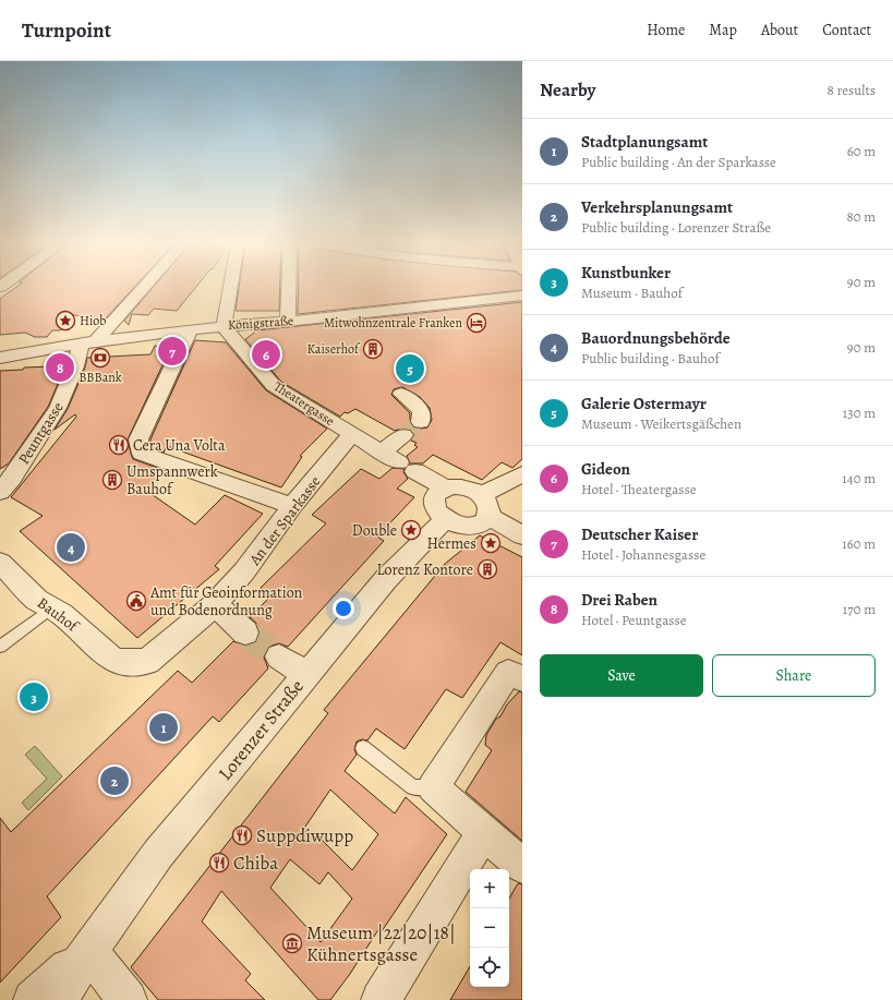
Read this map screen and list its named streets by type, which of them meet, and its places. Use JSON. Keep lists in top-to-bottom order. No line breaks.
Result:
{"streets":{"street":["Königstraße","Theatergasse","Peuntgasse","An der Sparkasse","Bauhof","Lorenzer Straße"]},"crossings":[["Königstraße","Theatergasse"],["Königstraße","Peuntgasse"],["Theatergasse","An der Sparkasse"],["Theatergasse","Lorenzer Straße"],["An der Sparkasse","Bauhof"]],"places":{"place":["Hiob","Double","Hermes"],"hotel":["Mitwohnzentrale Franken"],"building":["Kaiserhof","Umspannwerk Bauhof","Lorenz Kontore"],"bank":["BBBank"],"restaurant":["Cera Una Volta","Suppdiwupp","Chiba"],"public building":["Amt für Geoinformation und Bodenordnung"],"museum":["Museum |22|20|18| Kühnertsgasse"]},"page":{"header":"Turnpoint","nav":["Home","Map","About","Contact"],"heading":["Nearby","8 results"],"list":[{"mark":"1","name":"Stadtplanungsamt","note":"Public building · An der Sparkasse","value":"60 m"},{"mark":"2","name":"Verkehrsplanungsamt","note":"Public building · Lorenzer Straße","value":"80 m"},{"mark":"3","name":"Kunstbunker","note":"Museum · Bauhof","value":"90 m"},{"mark":"4","name":"Bauordnungsbehörde","note":"Public building · Bauhof","value":"90 m"},{"mark":"5","name":"Galerie Ostermayr","note":"Museum · Weikertsgäßchen","value":"130 m"},{"mark":"6","name":"Gideon","note":"Hotel · Theatergasse","value":"140 m"},{"mark":"7","name":"Deutscher Kaiser","note":"Hotel · Johannesgasse","value":"160 m"},{"mark":"8","name":"Drei Raben","note":"Hotel · Peuntgasse","value":"170 m"}],"pins":["7","6","8","5","4","3","1","2"],"buttons":["Save","Share"],"map_buttons":["+","−"]}}
